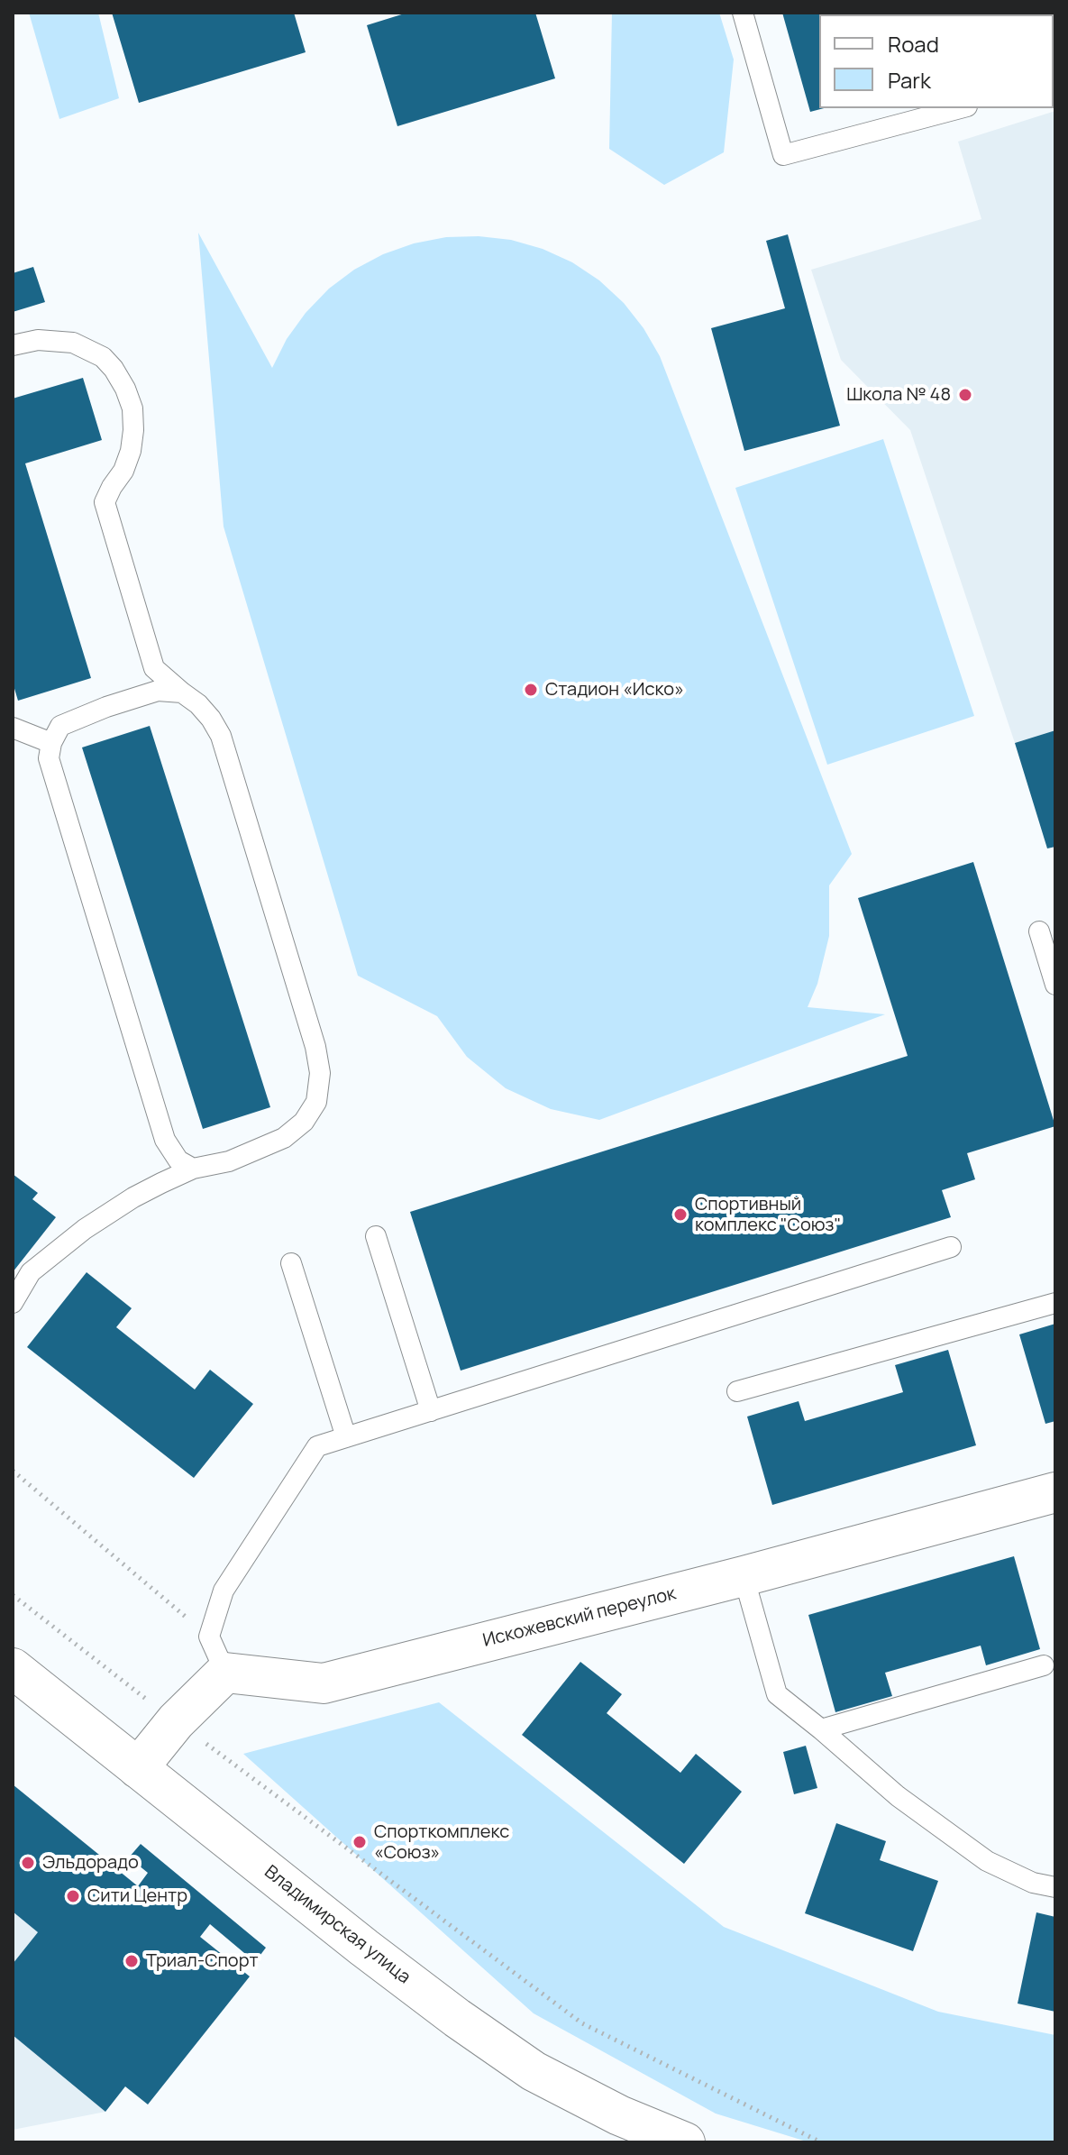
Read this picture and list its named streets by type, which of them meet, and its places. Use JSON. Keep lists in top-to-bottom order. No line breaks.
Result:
{"streets":{"street":["Искожевский переулок","Владимирская улица"]},"places":["Школа № 48","Стадион «Иско»","Спортивный комплекс \"Союз\"","Спорткомплекс «Союз»","Эльдорадо","Сити Центр","Триал-Спорт"],"legend":["Road","Park"]}
